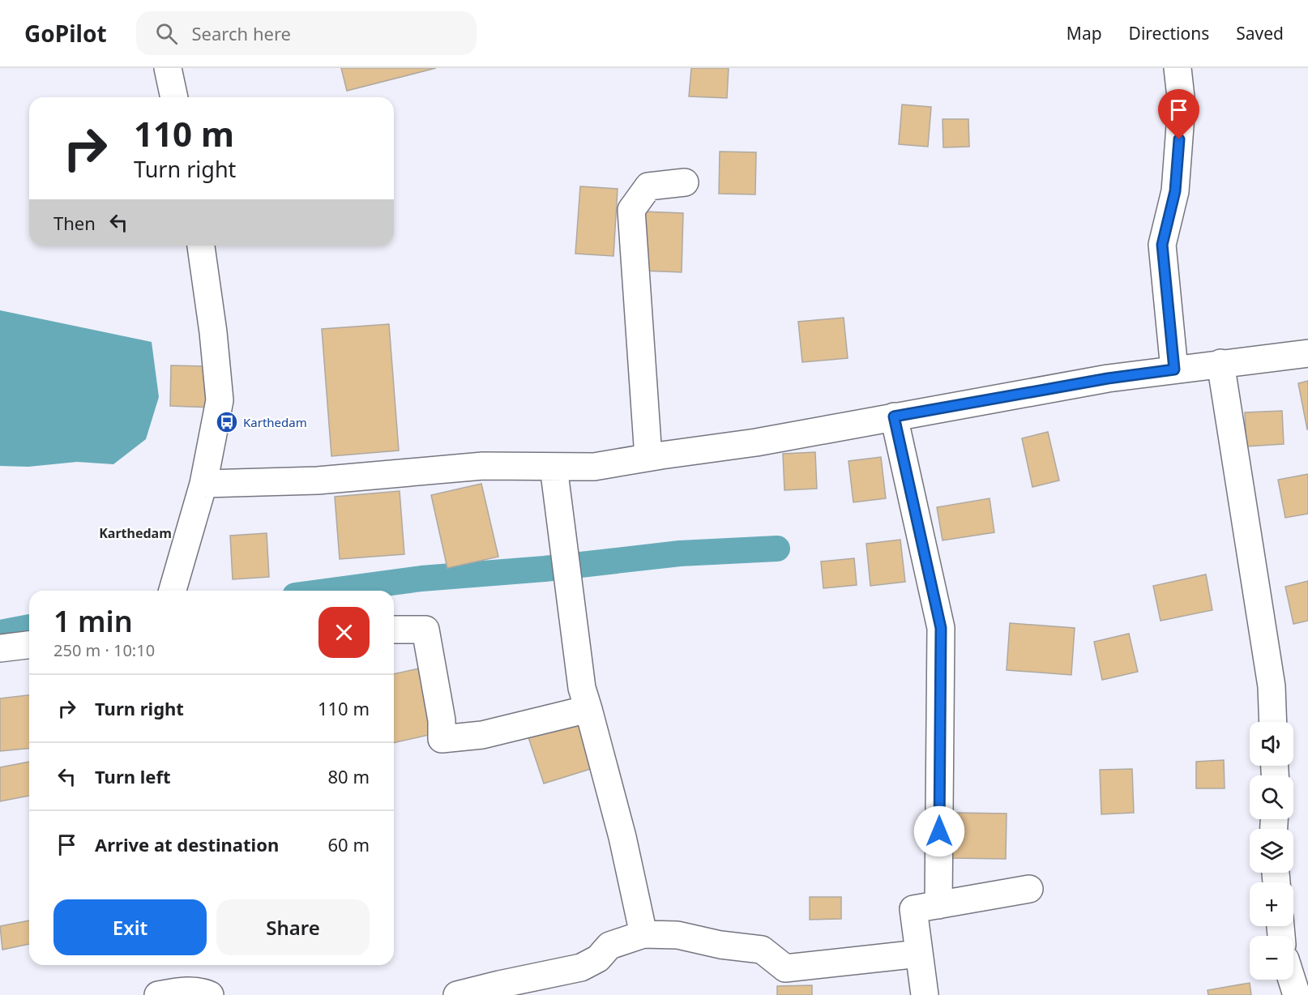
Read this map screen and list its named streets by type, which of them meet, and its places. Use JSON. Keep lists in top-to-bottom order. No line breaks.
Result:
{"districts":["Karthedam"],"places":{"bus stop":["Karthedam"]},"page":{"header":"GoPilot","search":"Search here","nav":["Map","Directions","Saved"],"turn":["110 m","Turn right"],"then":"Then","heading":["1 min","250 m · 10:10"],"list":[{"name":"Turn right","value":"110 m"},{"name":"Turn left","value":"80 m"},{"name":"Arrive at destination","value":"60 m"}],"map_buttons":["+","−"],"buttons":["Exit","Share"]}}
